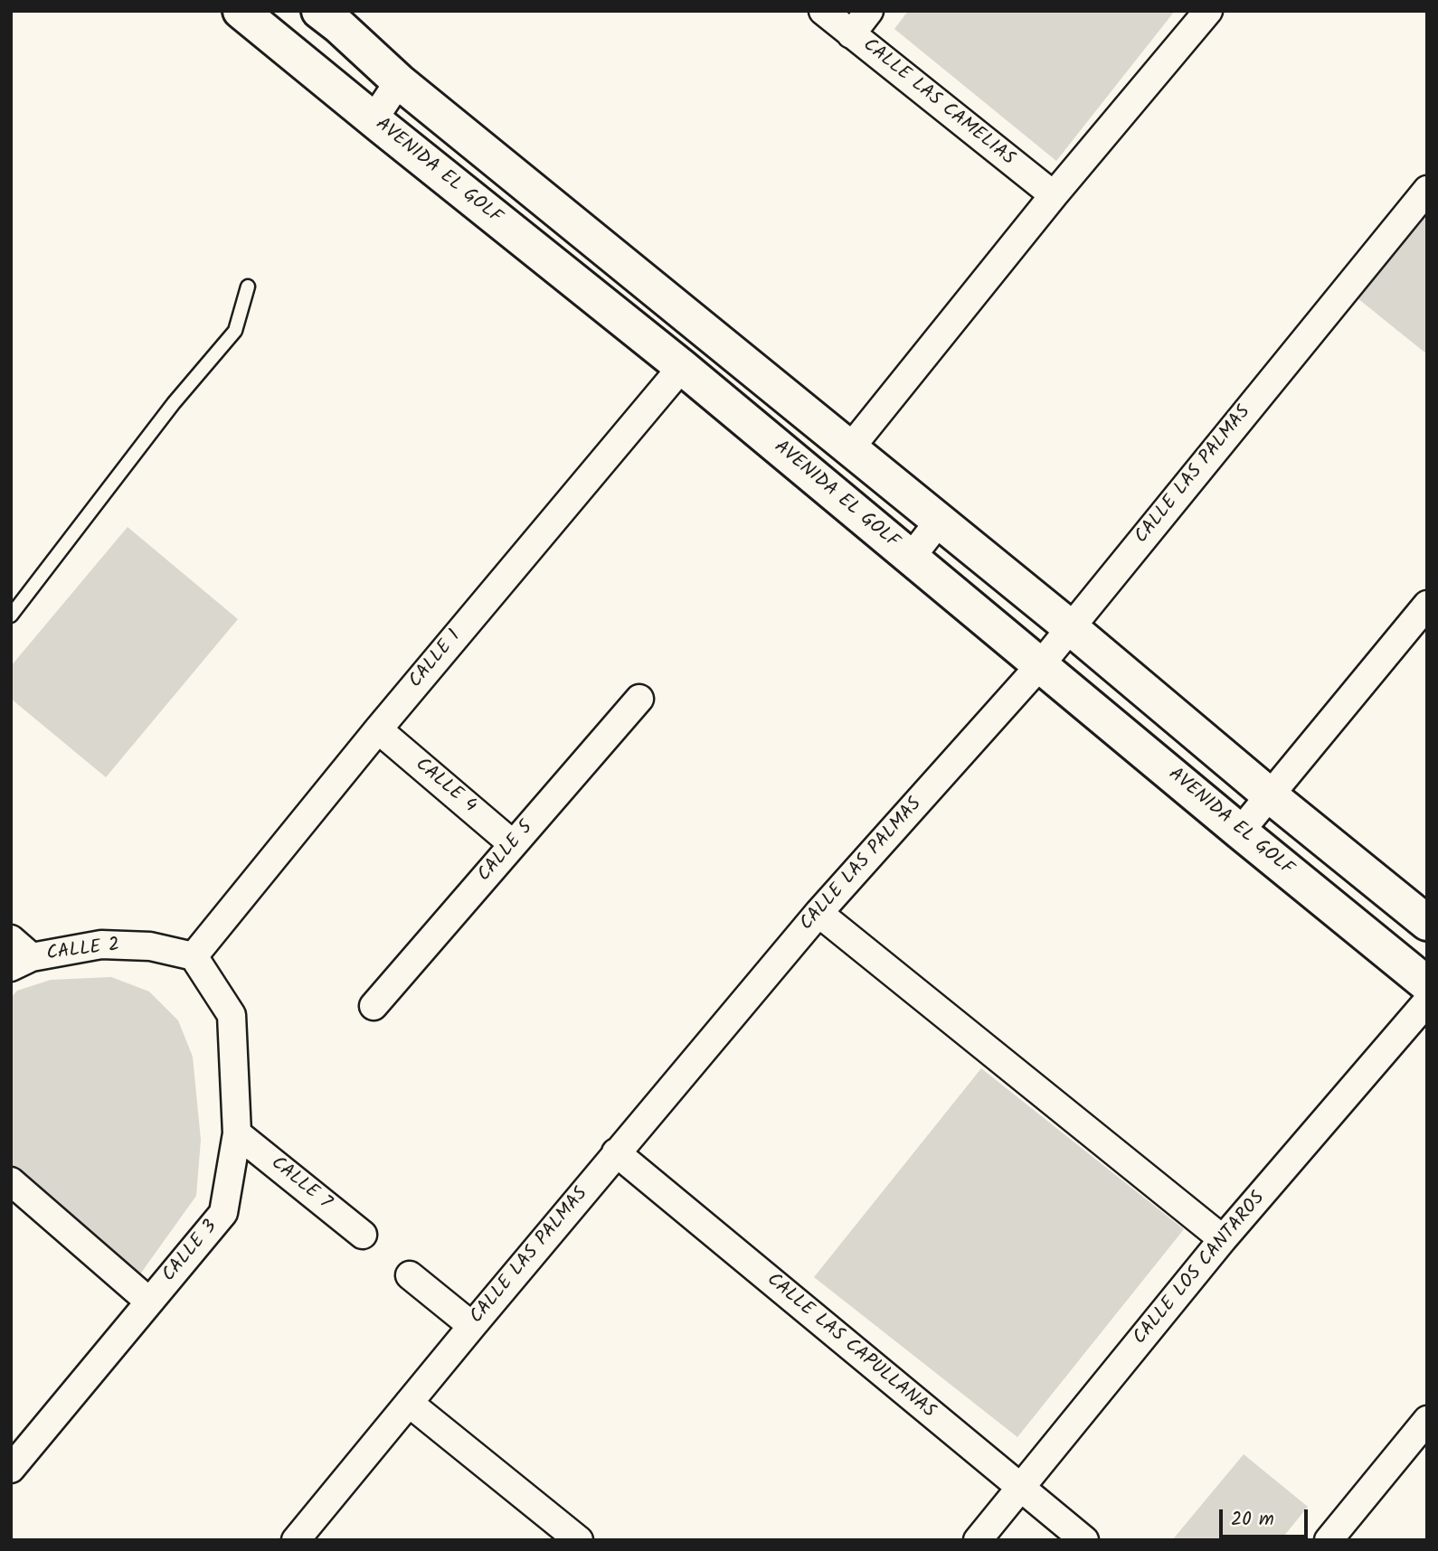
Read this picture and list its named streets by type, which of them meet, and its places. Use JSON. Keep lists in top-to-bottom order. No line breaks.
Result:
{"streets":{"main road":["AVENIDA EL GOLF"],"street":["CALLE LAS CAMELIAS","CALLE LAS PALMAS","CALLE 1","CALLE 4","CALLE 5","CALLE 2","CALLE 7","CALLE 3","CALLE LOS CANTAROS","CALLE LAS CAPULLANAS"]},"crossings":[["AVENIDA EL GOLF","CALLE LAS PALMAS"],["AVENIDA EL GOLF","CALLE 1"],["CALLE LAS PALMAS","CALLE LAS CAPULLANAS"],["CALLE 1","CALLE 4"],["CALLE 1","CALLE 2"],["CALLE 1","CALLE 3"],["CALLE 4","CALLE 5"],["CALLE 2","CALLE 3"],["CALLE 7","CALLE 3"],["CALLE LOS CANTAROS","CALLE LAS CAPULLANAS"]],"scale_bar":"20 m"}
